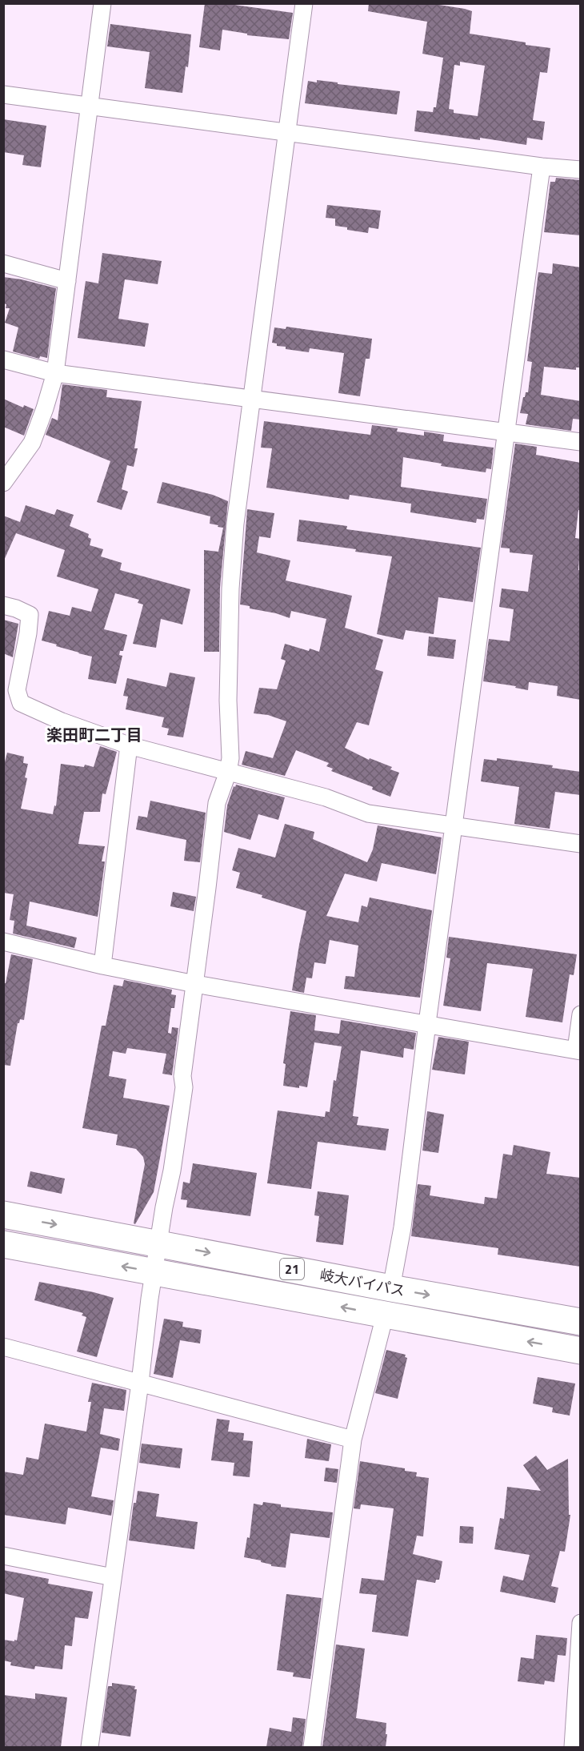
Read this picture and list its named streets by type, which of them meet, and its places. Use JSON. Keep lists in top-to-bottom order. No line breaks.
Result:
{"streets":{"highway":["21","岐大バイパス"]},"districts":["楽田町二丁目"]}
